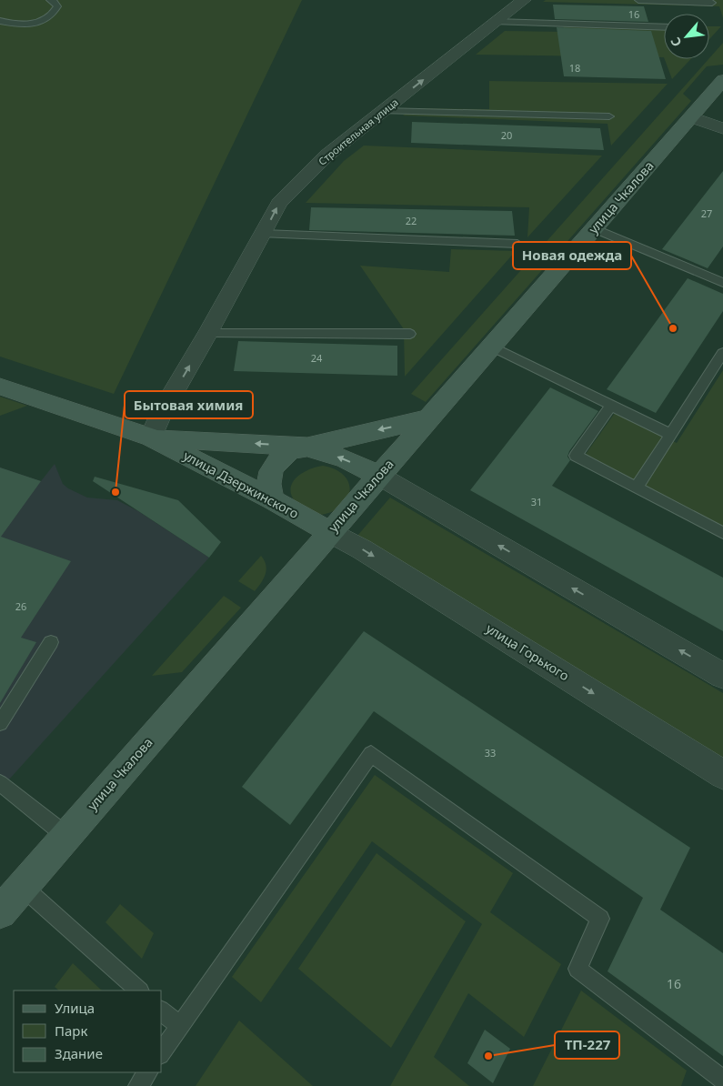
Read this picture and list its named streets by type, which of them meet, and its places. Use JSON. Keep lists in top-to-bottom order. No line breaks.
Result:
{"streets":{"main road":["улица Чкалова","улица Дзержинского"],"street":["Строительная улица","улица Горького"]},"crossings":[["Строительная улица","улица Дзержинского"],["улица Чкалова","улица Дзержинского"],["улица Чкалова","улица Горького"],["улица Дзержинского","улица Горького"]],"one_way":["Строительная улица"],"places":["Новая одежда","Бытовая химия","ТП-227"],"house_numbers":["16","18","20","27","22","24","31","26","33","16"],"legend":["Улица","Парк","Здание"],"north":"bottom left"}
